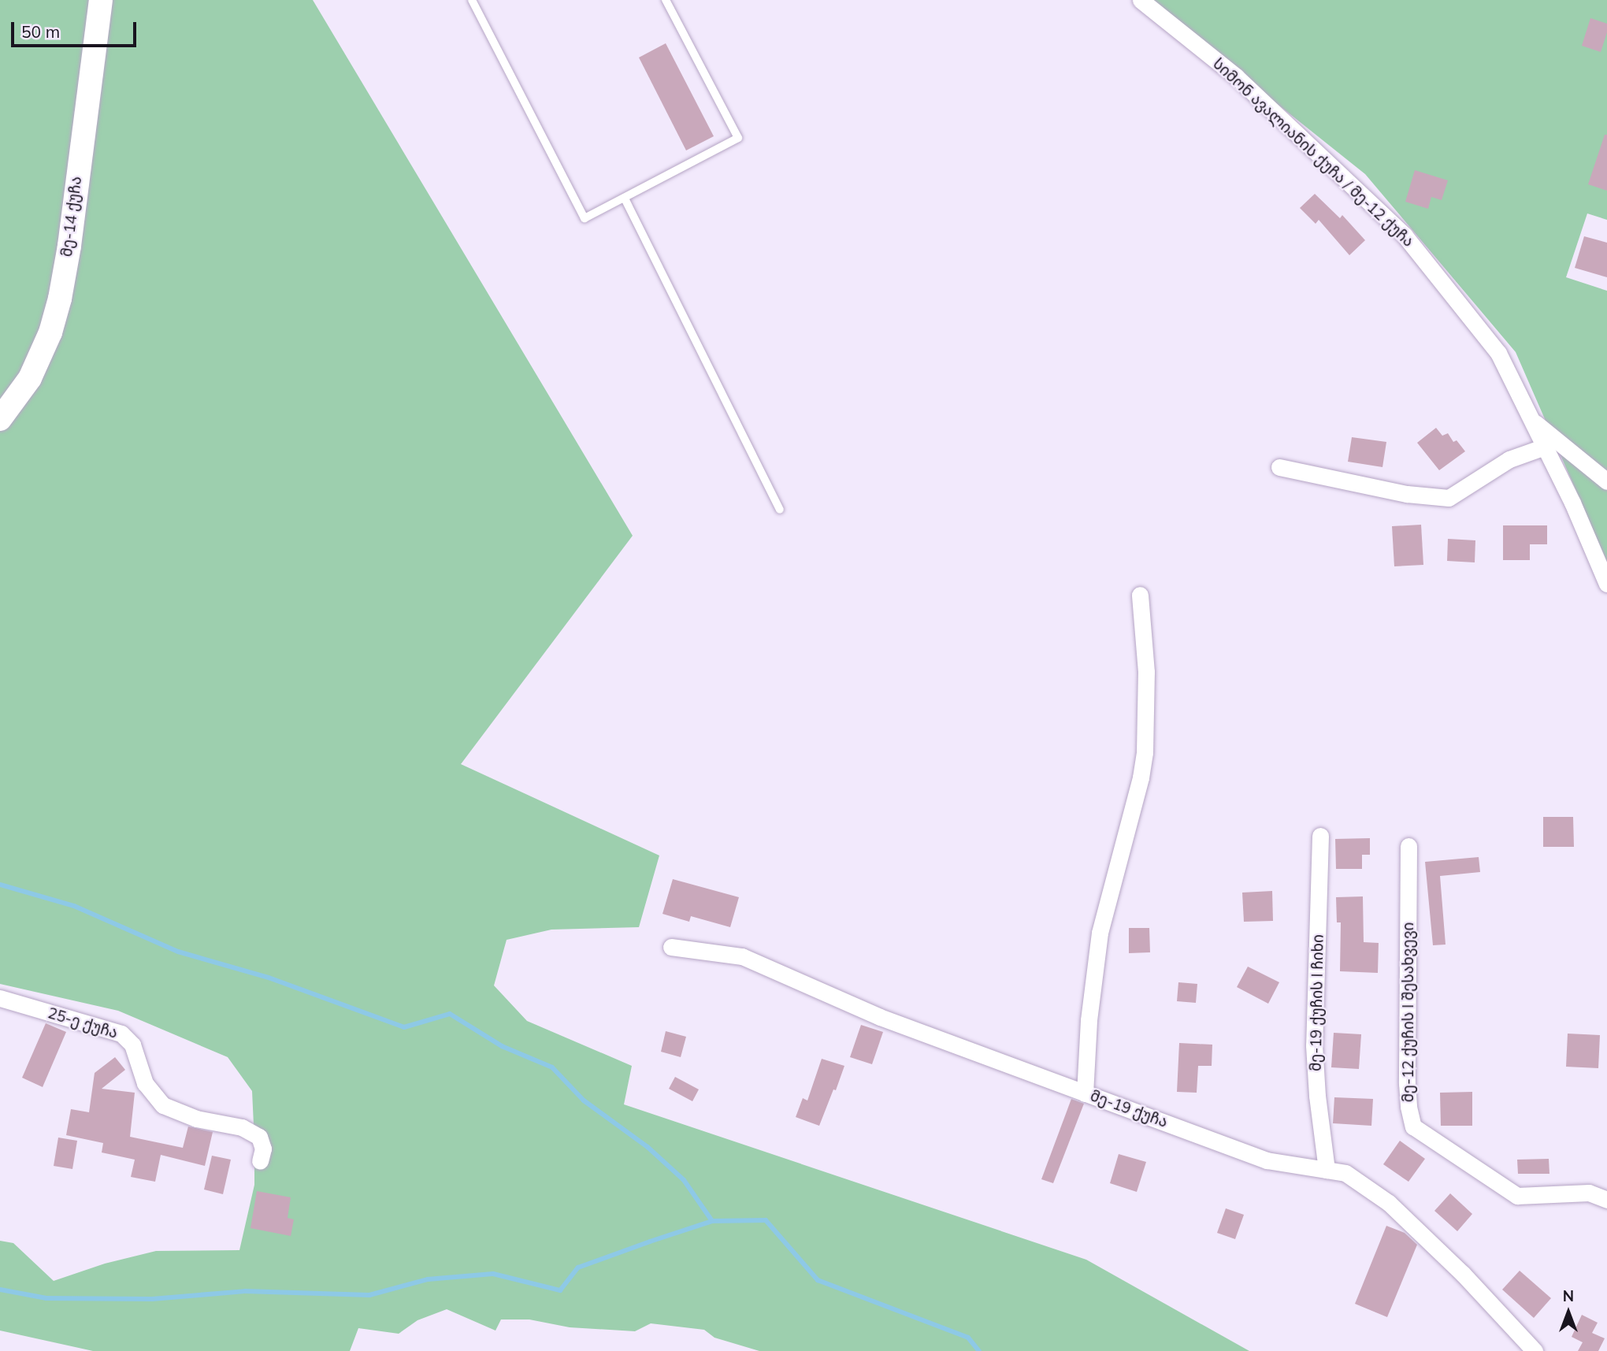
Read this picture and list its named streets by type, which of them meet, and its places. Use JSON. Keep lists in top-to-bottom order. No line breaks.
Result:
{"streets":{"street":["სიმონ ავალიანის ქუჩა / მე-12 ქუჩა","მე-14 ქუჩა","მე-19 ქუჩის I ჩიხი","მე-12 ქუჩის I შესახვევი","25-ე ქუჩა","მე-19 ქუჩა"]},"crossings":[["მე-19 ქუჩის I ჩიხი","მე-19 ქუჩა"]],"scale_bar":"50 m","north":"top"}
